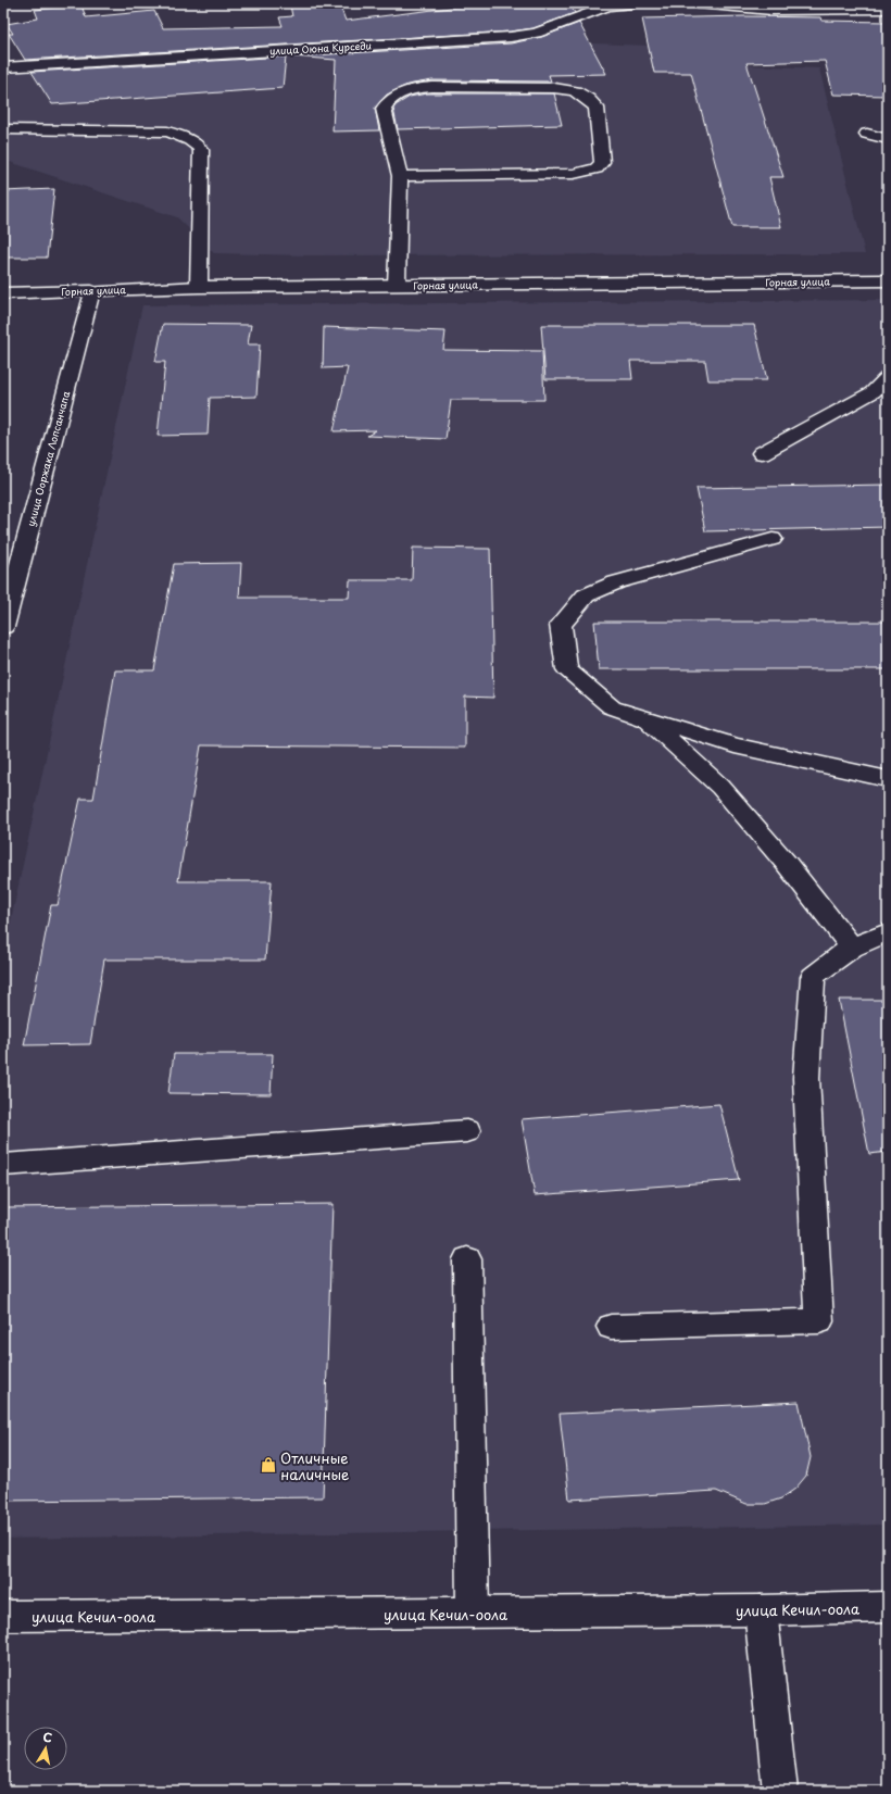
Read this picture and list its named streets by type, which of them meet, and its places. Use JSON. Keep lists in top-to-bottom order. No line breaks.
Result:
{"streets":{"street":["улица Оюна Курседи","Горная улица","улица Ооржака Лопсанчапа","улица Кечил-оола"]},"crossings":[["Горная улица","улица Ооржака Лопсанчапа"]],"places":{"shop":["Отличные наличные"]},"north":"top"}
